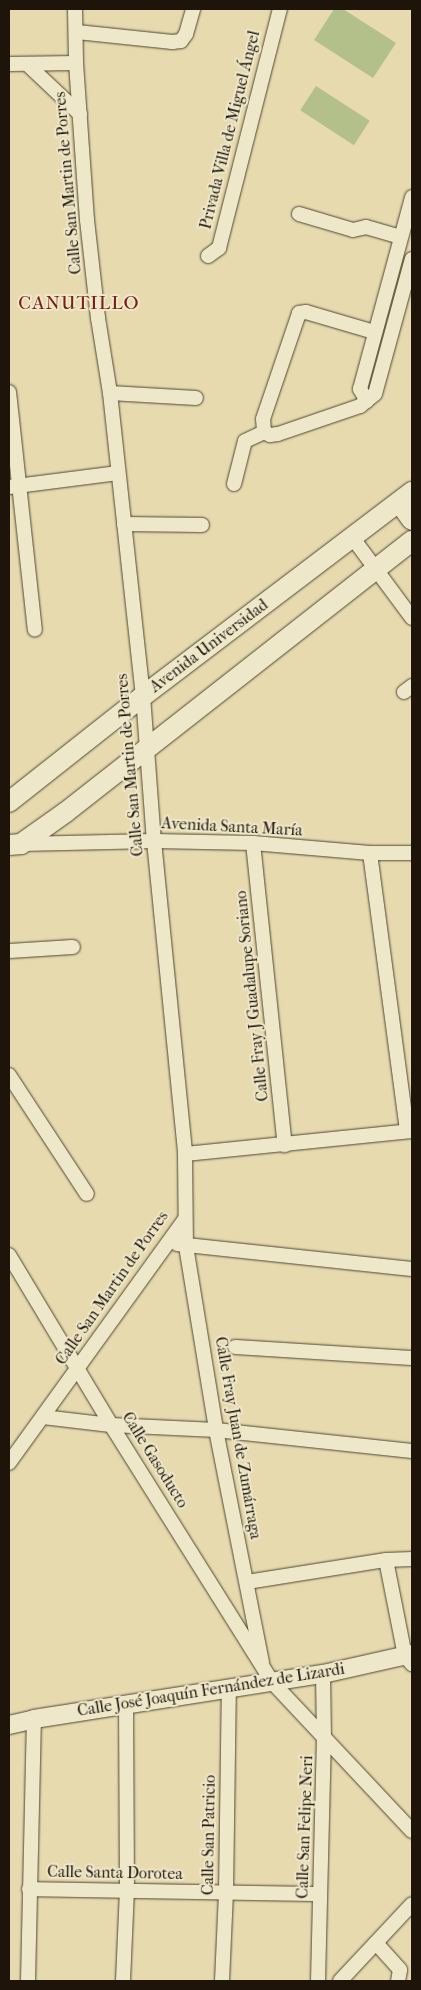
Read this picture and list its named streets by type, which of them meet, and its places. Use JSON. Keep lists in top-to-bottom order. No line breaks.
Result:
{"streets":{"main road":["Avenida Universidad"],"street":["Privada Villa de Miguel Ángel","Calle San Martin de Porres","Avenida Santa María","Calle Fray J Guadalupe Soriano","Calle Fray Juan de Zumárraga","Calle Gasoducto","Calle José Joaquín Fernández de Lizardi","Calle San Felipe Neri","Calle San Patricio","Calle Santa Dorotea"]},"crossings":[["Calle San Martin de Porres","Avenida Universidad"],["Calle San Martin de Porres","Avenida Santa María"],["Calle San Martin de Porres","Calle Fray Juan de Zumárraga"],["Calle San Martin de Porres","Calle Gasoducto"],["Avenida Santa María","Calle Fray J Guadalupe Soriano"],["Calle Fray Juan de Zumárraga","Calle Gasoducto"],["Calle Gasoducto","Calle José Joaquín Fernández de Lizardi"],["Calle Gasoducto","Calle San Felipe Neri"],["Calle José Joaquín Fernández de Lizardi","Calle San Felipe Neri"],["Calle José Joaquín Fernández de Lizardi","Calle San Patricio"],["Calle San Felipe Neri","Calle Santa Dorotea"],["Calle San Patricio","Calle Santa Dorotea"]],"districts":["CANUTILLO"]}
